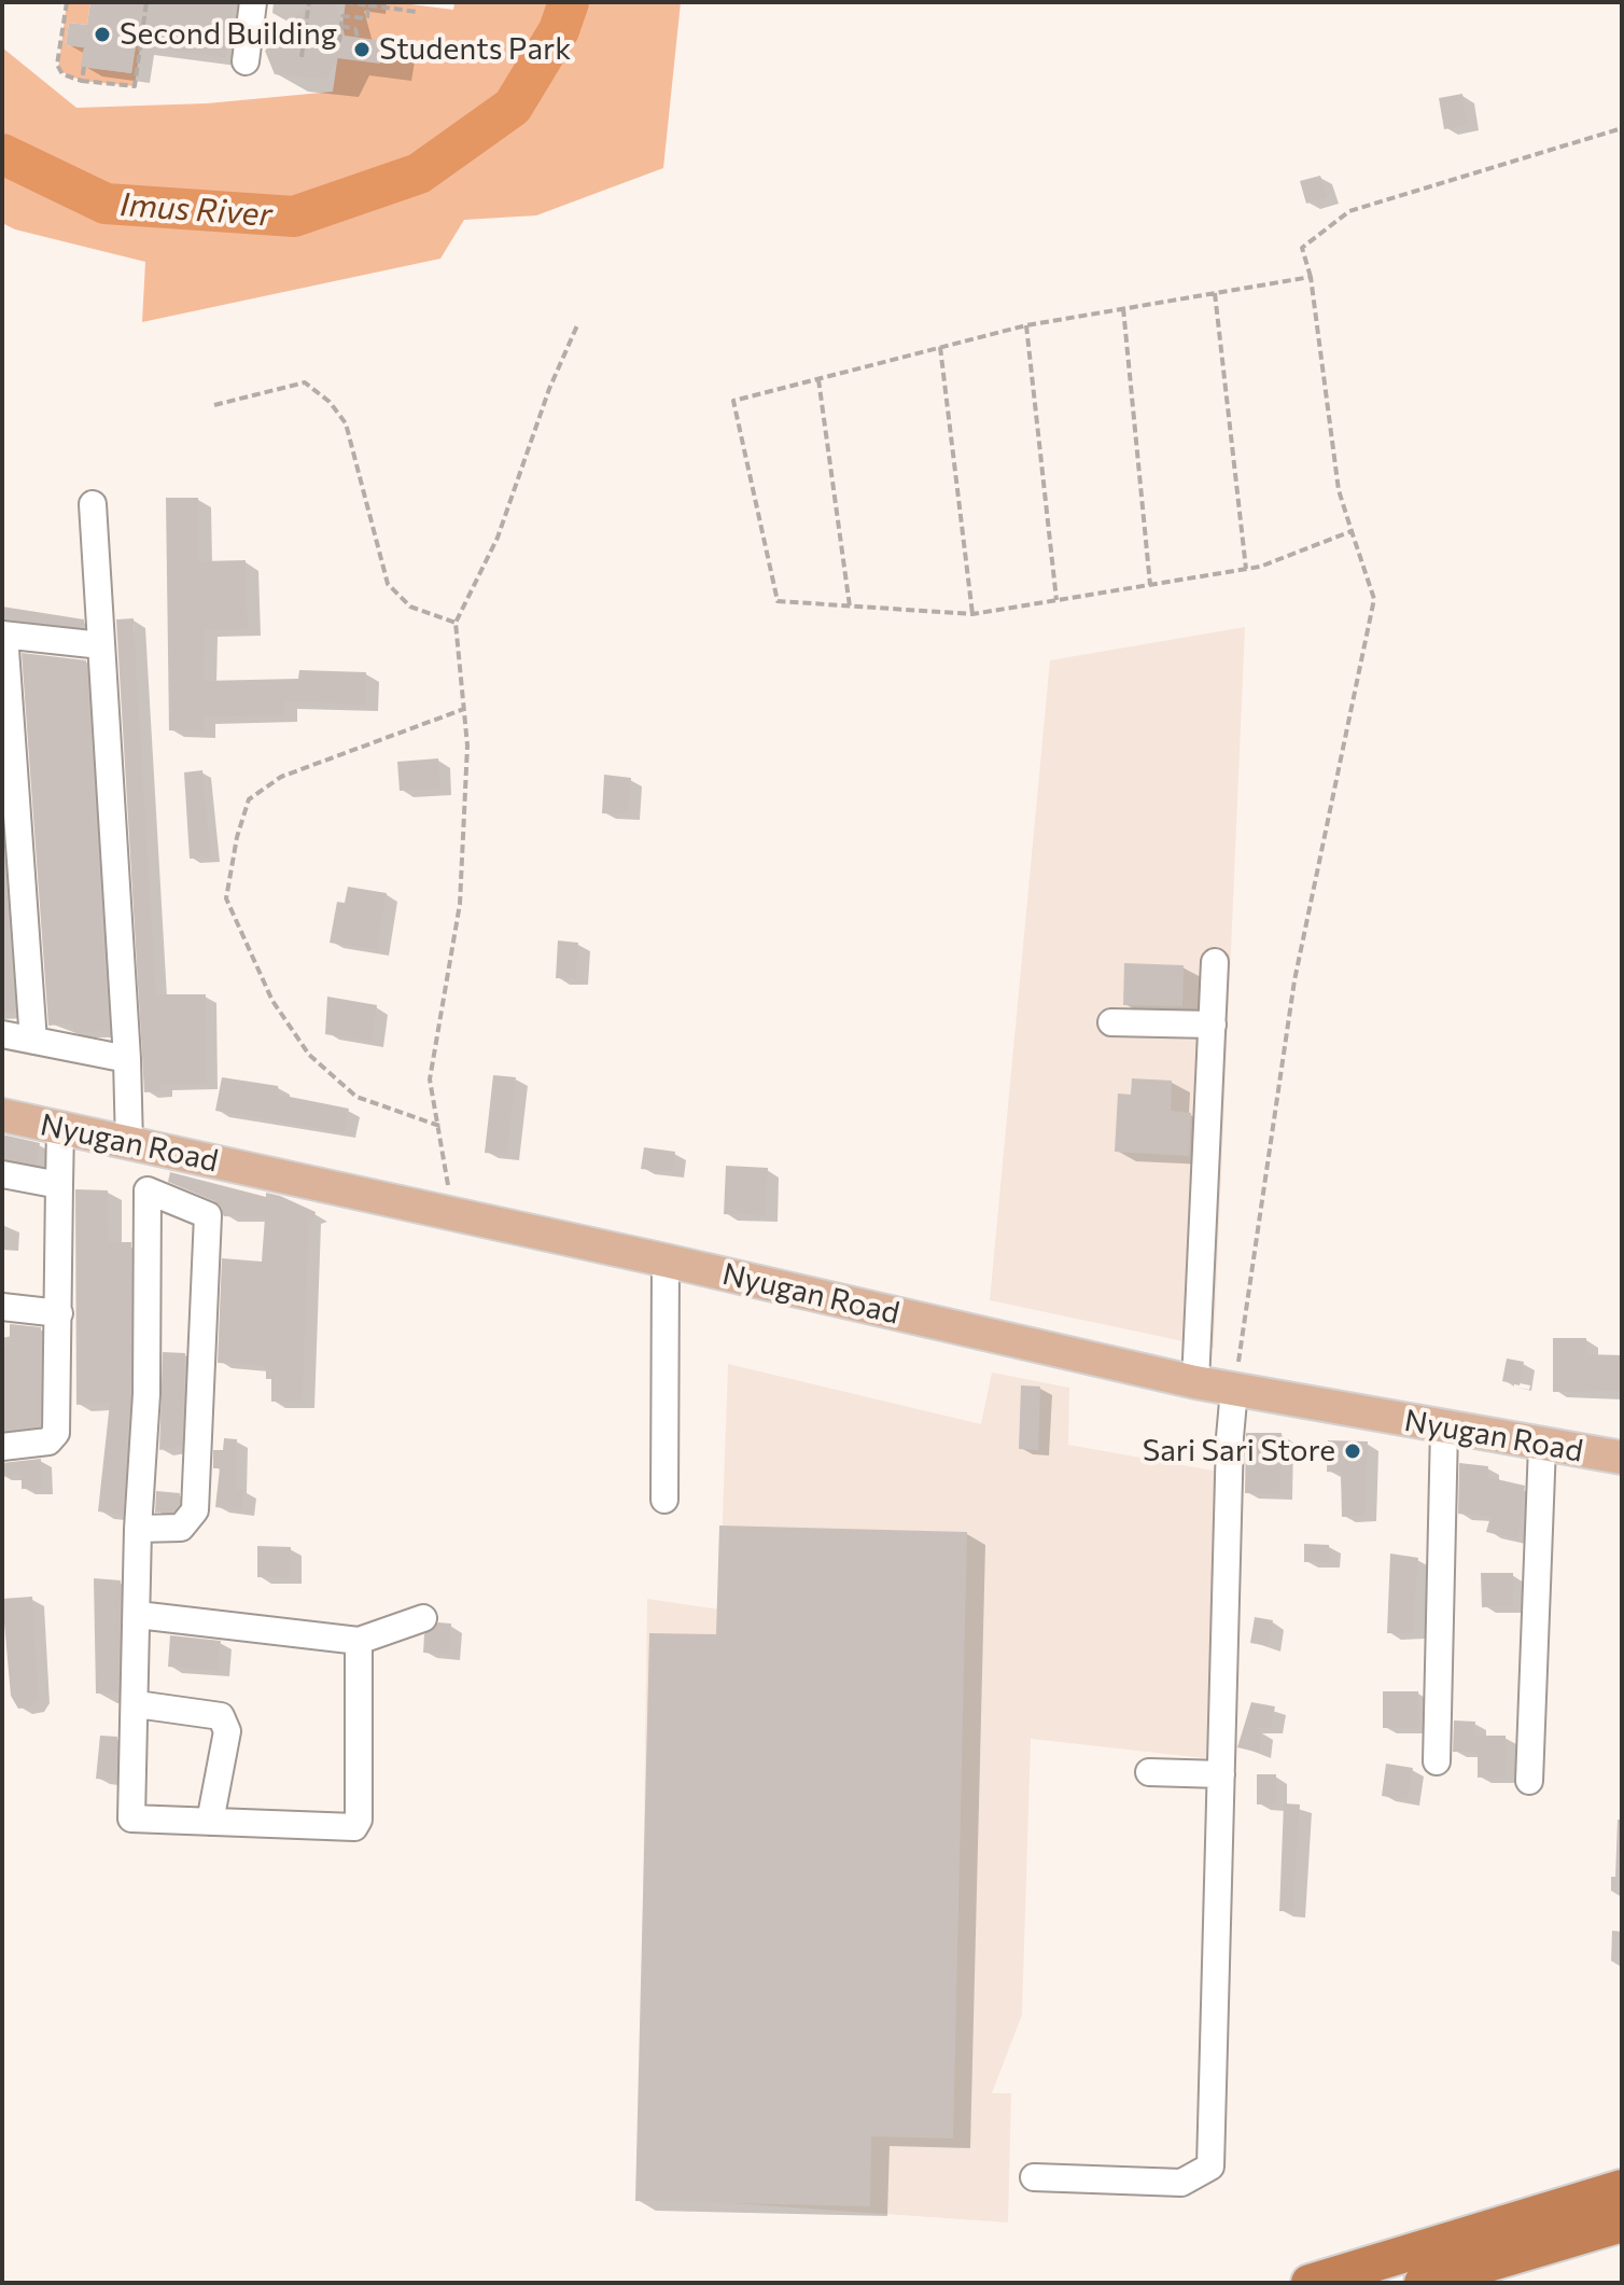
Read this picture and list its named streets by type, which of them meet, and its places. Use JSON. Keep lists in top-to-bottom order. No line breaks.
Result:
{"streets":{"main road":["Nyugan Road"]},"water":["Imus River"],"places":["Second Building","Students Park","Sari Sari Store"]}
